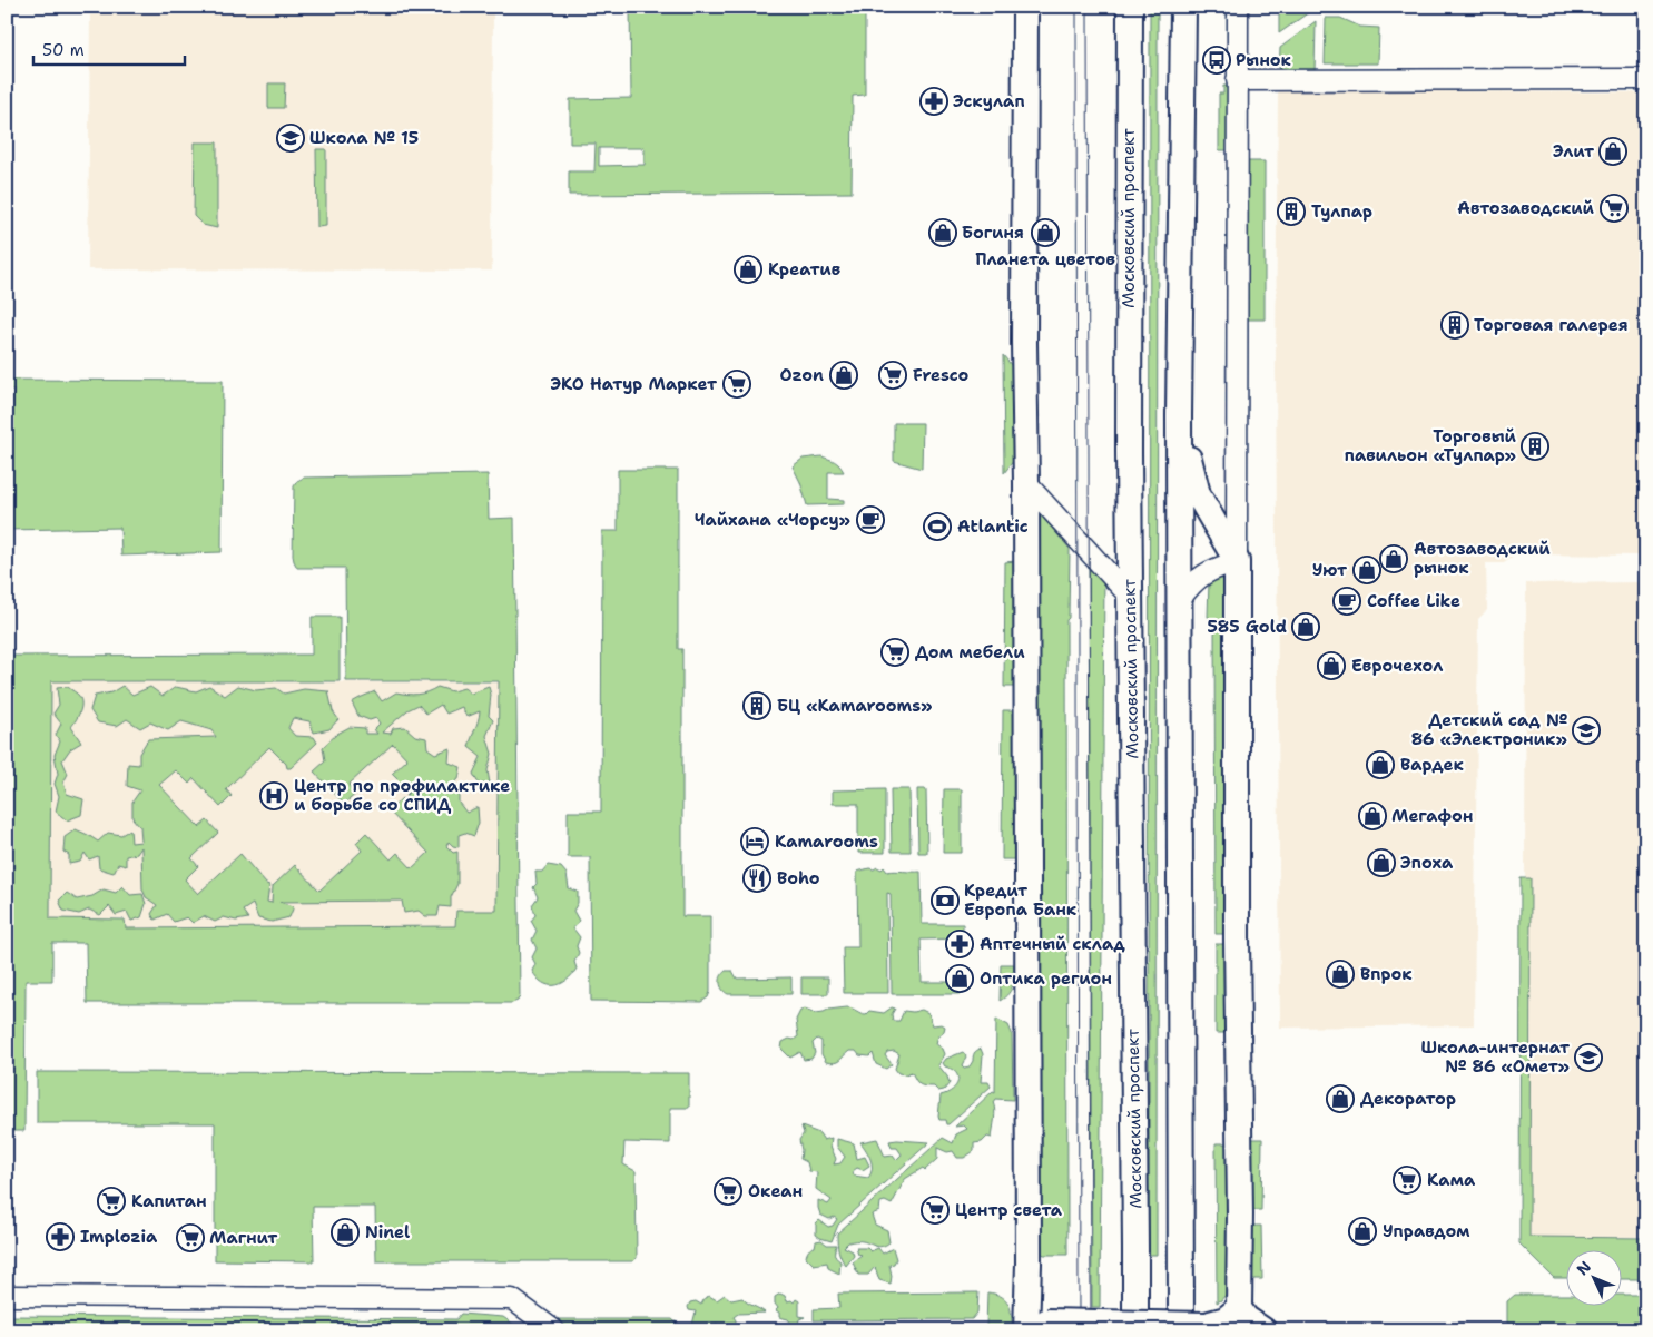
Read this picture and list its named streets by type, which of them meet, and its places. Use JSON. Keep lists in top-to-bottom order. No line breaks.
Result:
{"streets":{"main road":["Московский проспект"]},"places":{"bus stop":["Рынок"],"pharmacy":["Эскулап","Аптечный склад","Implozia"],"school or university":["Школа № 15","Детский сад № 86 «Электроник»","Школа-интернат № 86 «Омет»"],"shop":["Элит","Богиня","Планета цветов","Креатив","Ozon","Автозаводский рынок","Уют","585 Gold","Еврочехол","Вардек","Мегафон","Эпоха","Впрок","Оптика регион","Декоратор","Управдом","Ninel"],"supermarket":["Автозаводский","Fresco","ЭКО Натур Маркет","Дом мебели","Кама","Океан","Капитан","Центр света","Магнит"],"building":["Тулпар","Торговая галерея","Торговый павильон «Тулпар»","БЦ «Kamarooms»"],"cafe":["Чайхана «Чорсу»","Coffee Like"],"sports":["Atlantic"],"hospital":["Центр по профилактике и борьбе со СПИД"],"hotel":["Kamarooms"],"restaurant":["Boho"],"bank":["Кредит Европа Банк"]},"scale_bar":"50 m","north":"top left"}
